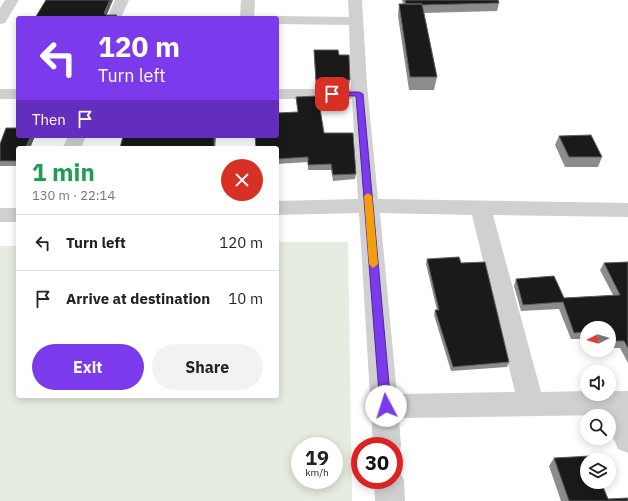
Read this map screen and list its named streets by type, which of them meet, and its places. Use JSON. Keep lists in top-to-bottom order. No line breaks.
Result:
{"north":"left","page":{"turn":["120 m","Turn left"],"then":"Then","heading":["1 min","130 m · 22:14"],"list":[{"name":"Turn left","value":"120 m"},{"name":"Arrive at destination","value":"10 m"}],"buttons":["Exit","Share"],"speed":"19 km/h","limit":"30"}}
